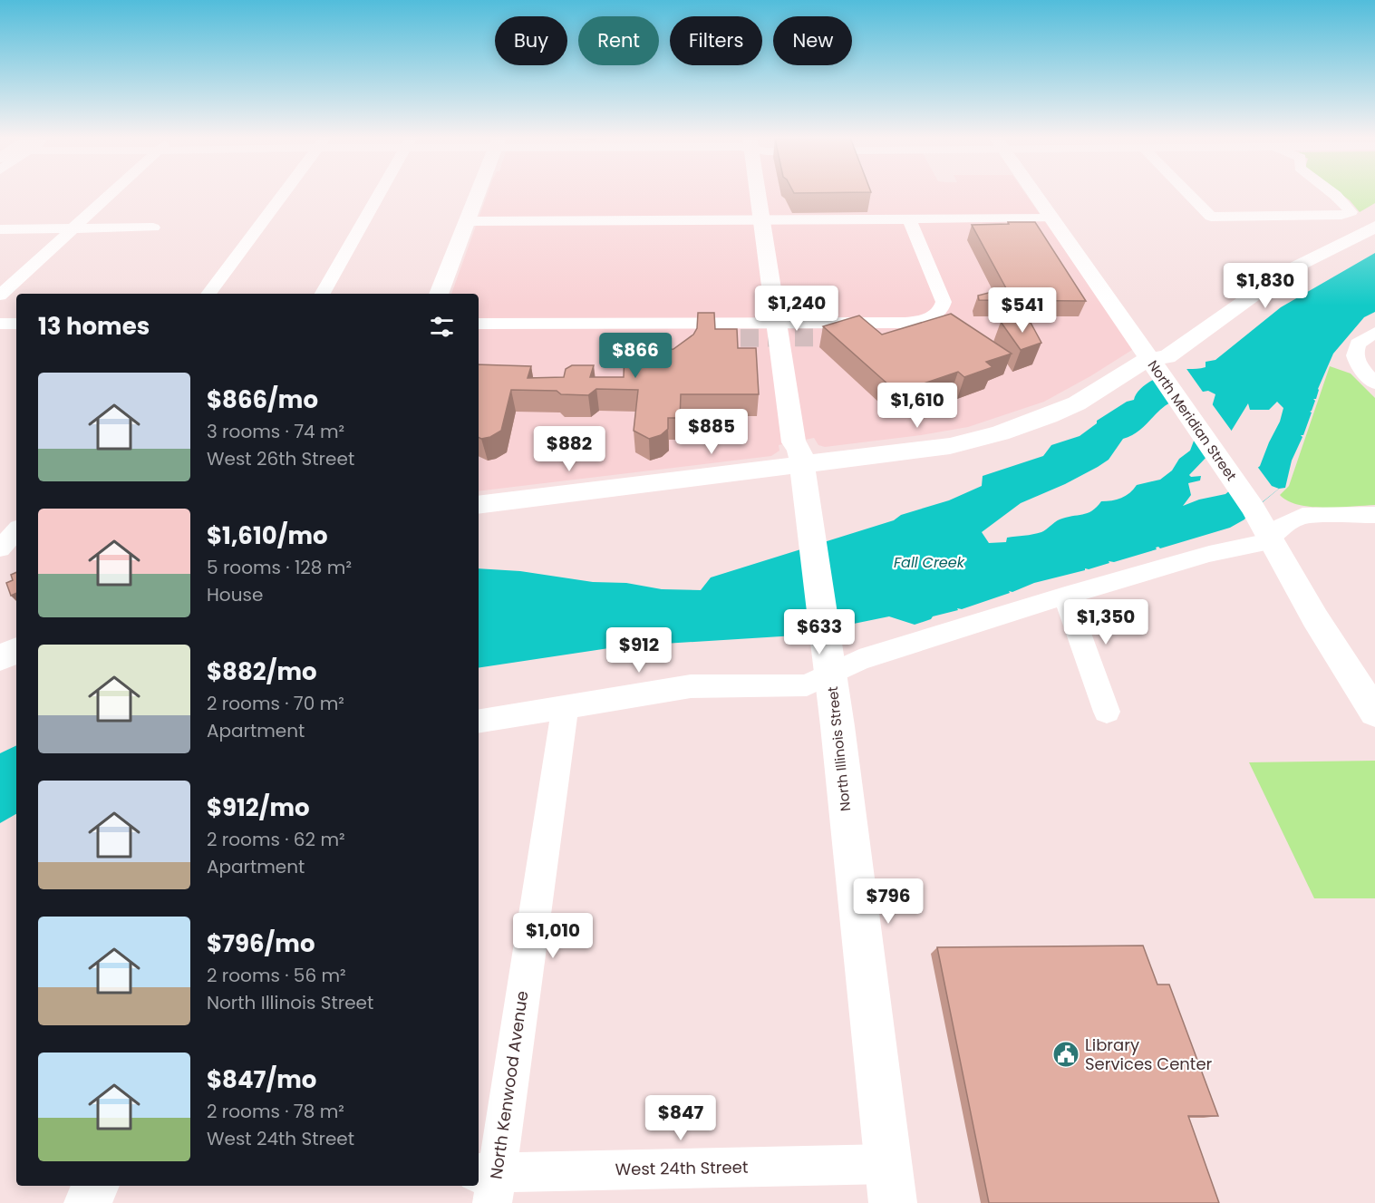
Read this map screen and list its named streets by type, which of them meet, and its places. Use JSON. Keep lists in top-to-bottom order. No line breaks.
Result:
{"streets":{"main road":["North Meridian Street","North Illinois Street"],"street":["North Kenwood Avenue","West 24th Street"]},"crossings":[["North Illinois Street","West 24th Street"],["North Kenwood Avenue","West 24th Street"]],"water":["Fall Creek"],"places":{"public building":["Library Services Center"]},"page":{"chip":["Buy","Rent","Filters","New"],"price":["$1,830","$1,240","$541","$866","$1,610","$885","$882","$1,350","$633","$912","$796","$1,010","$847"],"heading":"13 homes","list":[{"name":"$866/mo","note":"3 rooms · 74 m² · West 26th Street"},{"name":"$1,610/mo","note":"5 rooms · 128 m² · House"},{"name":"$882/mo","note":"2 rooms · 70 m² · Apartment"},{"name":"$912/mo","note":"2 rooms · 62 m² · Apartment"},{"name":"$796/mo","note":"2 rooms · 56 m² · North Illinois Street"},{"name":"$847/mo","note":"2 rooms · 78 m² · West 24th Street"}]}}
